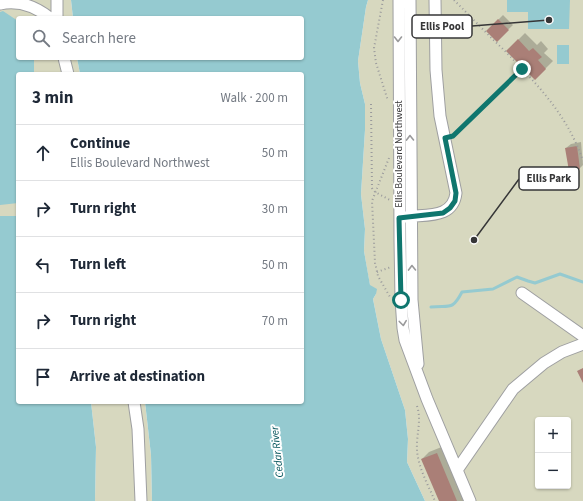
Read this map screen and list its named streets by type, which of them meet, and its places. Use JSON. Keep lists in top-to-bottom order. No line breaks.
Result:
{"streets":{"street":["Ellis Boulevard Northwest"]},"water":["Cedar River"],"places":["Ellis Pool","Ellis Park"],"page":{"search":"Search here","heading":["3 min","Walk · 200 m"],"list":[["Continue","Ellis Boulevard Northwest","50 m"],["Turn right","30 m"],["Turn left","50 m"],["Turn right","70 m"],"Arrive at destination"],"map_buttons":["+","−"]}}
